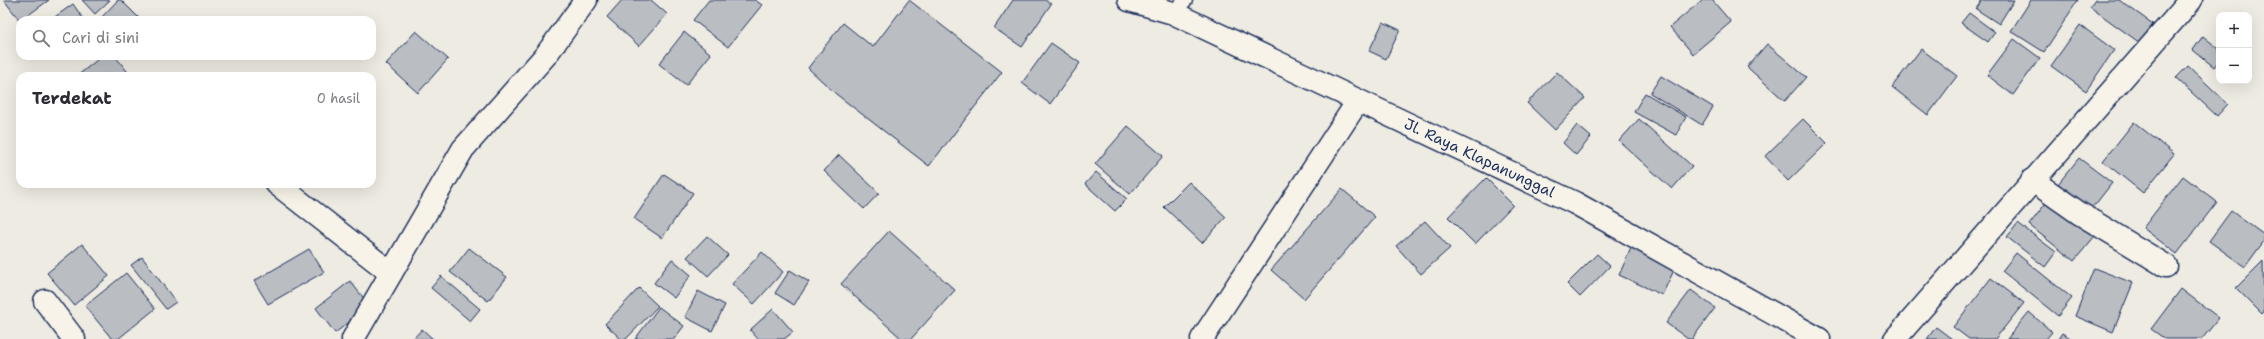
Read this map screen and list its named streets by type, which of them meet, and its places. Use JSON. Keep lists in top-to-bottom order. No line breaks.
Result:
{"streets":{"street":["Jl. Raya Klapanunggal"]},"page":{"map_buttons":["+","−"],"search":"Cari di sini","heading":["Terdekat","0 hasil"]}}
